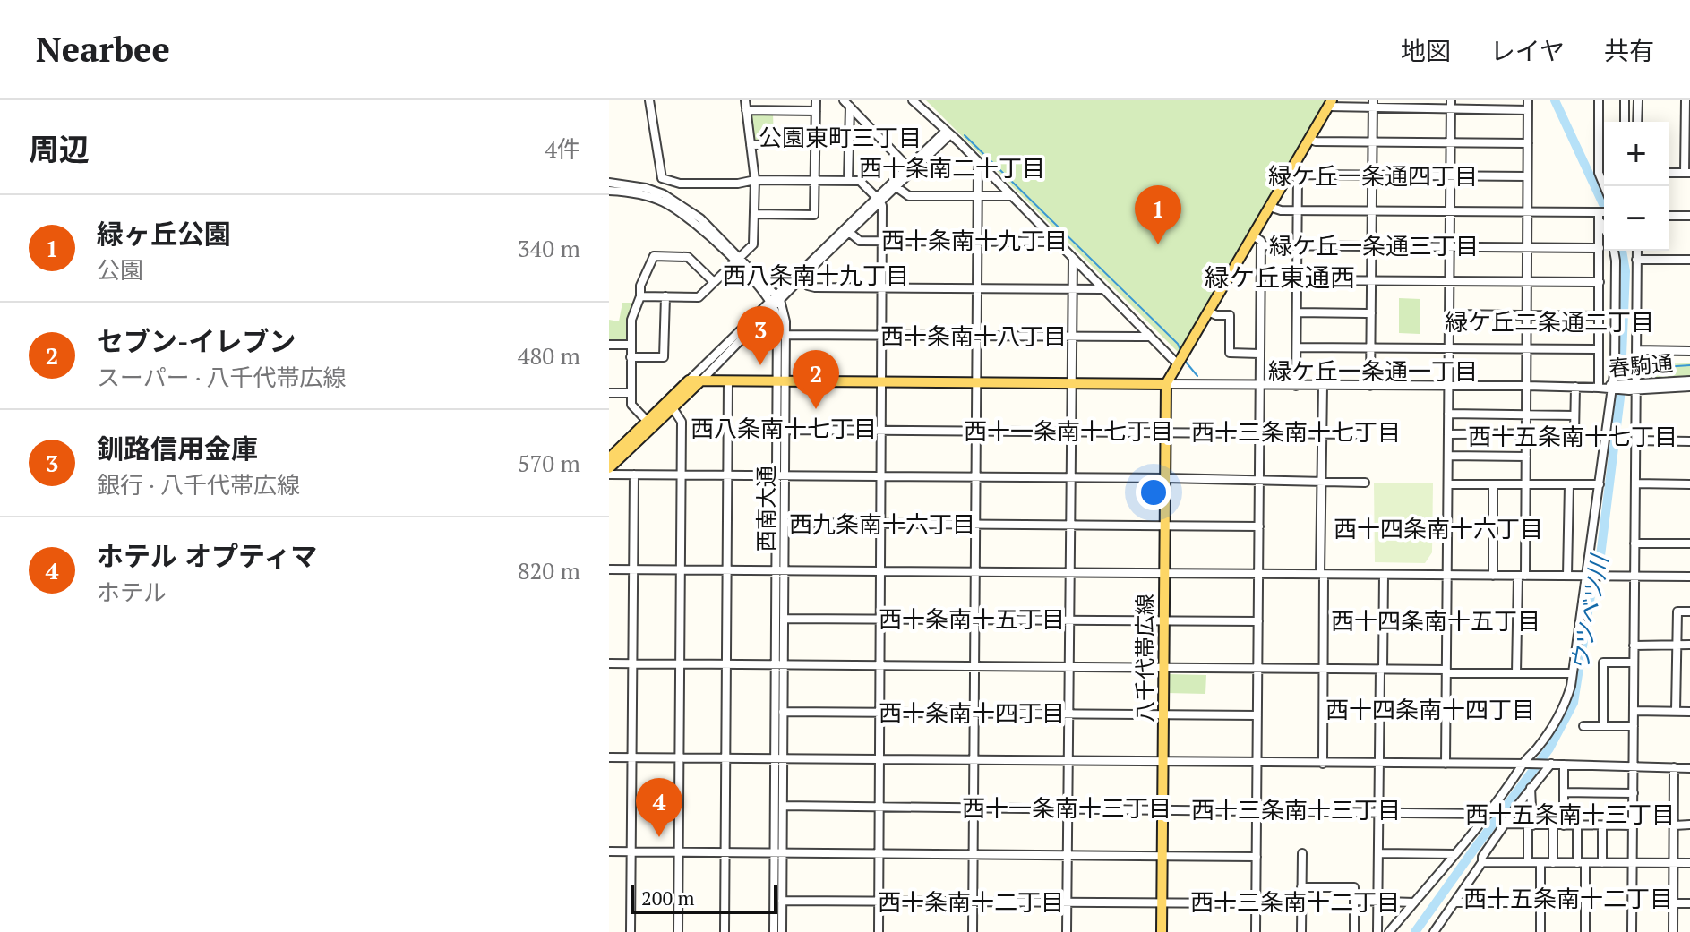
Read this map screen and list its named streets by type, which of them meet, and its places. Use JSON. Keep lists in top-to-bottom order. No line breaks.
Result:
{"streets":{"main road":["八千代帯広線"],"street":["春駒通","西南大通"]},"crossings":[["春駒通","八千代帯広線"]],"districts":["公園東町三丁目","西十条南二十丁目","緑ケ丘一条通四丁目","西十条南十九丁目","緑ケ丘一条通三丁目","西八条南十九丁目","緑ケ丘東通西","緑ケ丘二条通二丁目","西十条南十八丁目","緑ケ丘一条通一丁目","西八条南十七丁目","西十一条南十七丁目","西十三条南十七丁目","西十五条南十七丁目","西九条南十六丁目","西十四条南十六丁目","西十条南十五丁目","西十四条南十五丁目","西十四条南十四丁目","西十条南十四丁目","西十一条南十三丁目","西十三条南十三丁目","西十五条南十三丁目","西十五条南十二丁目","西十条南十二丁目","西十三条南十二丁目"],"water":["ウツベツ川"],"scale_bar":"200 m","page":{"header":"Nearbee","nav":["地図","レイヤ","共有"],"heading":["周辺","4件"],"map_buttons":["+","−"],"pins":["1","3","2","4"],"list":[{"mark":"1","name":"緑ヶ丘公園","note":"公園","value":"340 m"},{"mark":"2","name":"セブン-イレブン","note":"スーパー · 八千代帯広線","value":"480 m"},{"mark":"3","name":"釧路信用金庫","note":"銀行 · 八千代帯広線","value":"570 m"},{"mark":"4","name":"ホテル オプティマ","note":"ホテル","value":"820 m"}],"scale":"200 m"}}
